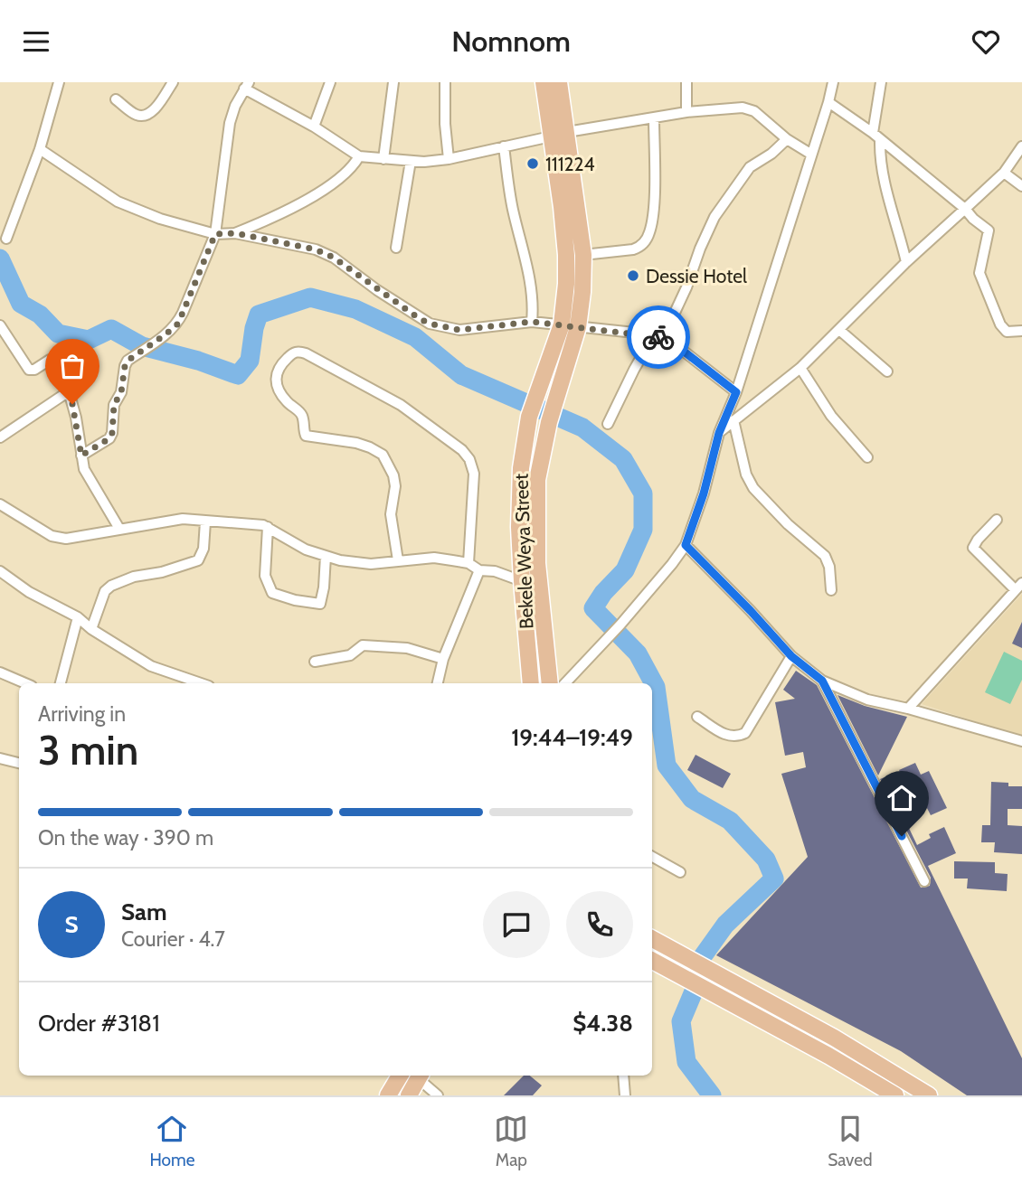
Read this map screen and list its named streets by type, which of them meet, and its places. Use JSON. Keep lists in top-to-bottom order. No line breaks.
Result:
{"streets":{"main road":["Bekele Weya Street"]},"places":["111224","Dessie Hotel"],"page":{"header":"Nomnom","heading":["3 min","Arriving in","19:44–19:49"],"panel":["Sam","Courier · 4.7","Order #3181","$4.38"],"bar":"On the way · 390 m","round":"S","tabs":["Home","Map","Saved"]}}
